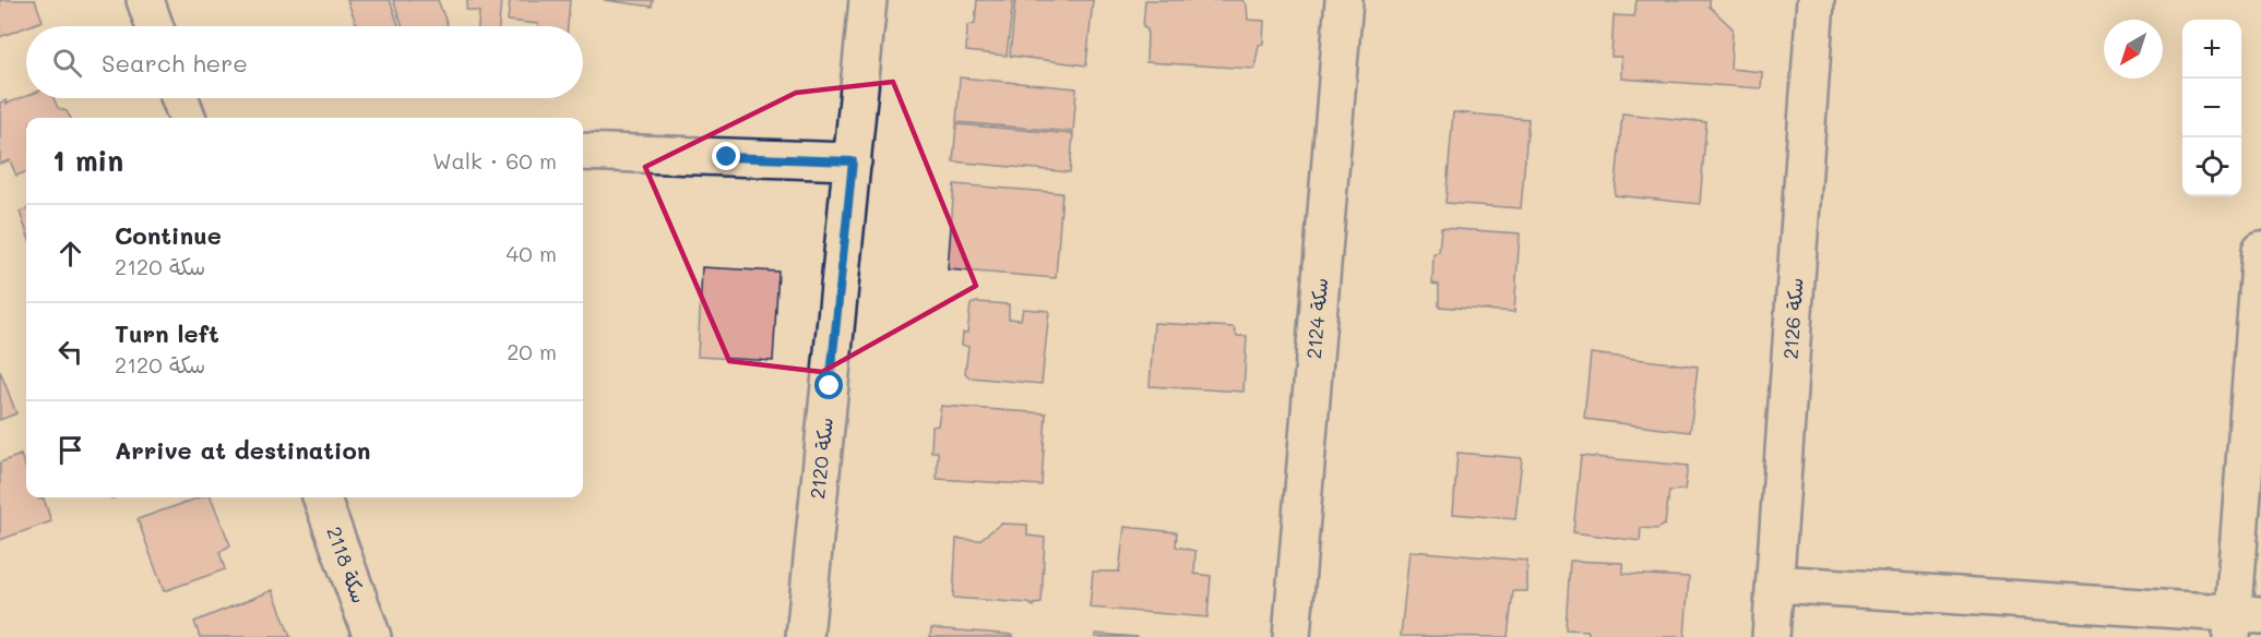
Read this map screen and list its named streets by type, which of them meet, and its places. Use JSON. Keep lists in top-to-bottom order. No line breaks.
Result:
{"streets":{"street":["سكة 2124","سكة 2126","سكة 2120","سكة 2118"]},"north":"bottom left","page":{"map_buttons":["+","−"],"search":"Search here","heading":["1 min","Walk · 60 m"],"list":[["Continue","سكة 2120","40 m"],["Turn left","سكة 2120","20 m"],"Arrive at destination"]}}
